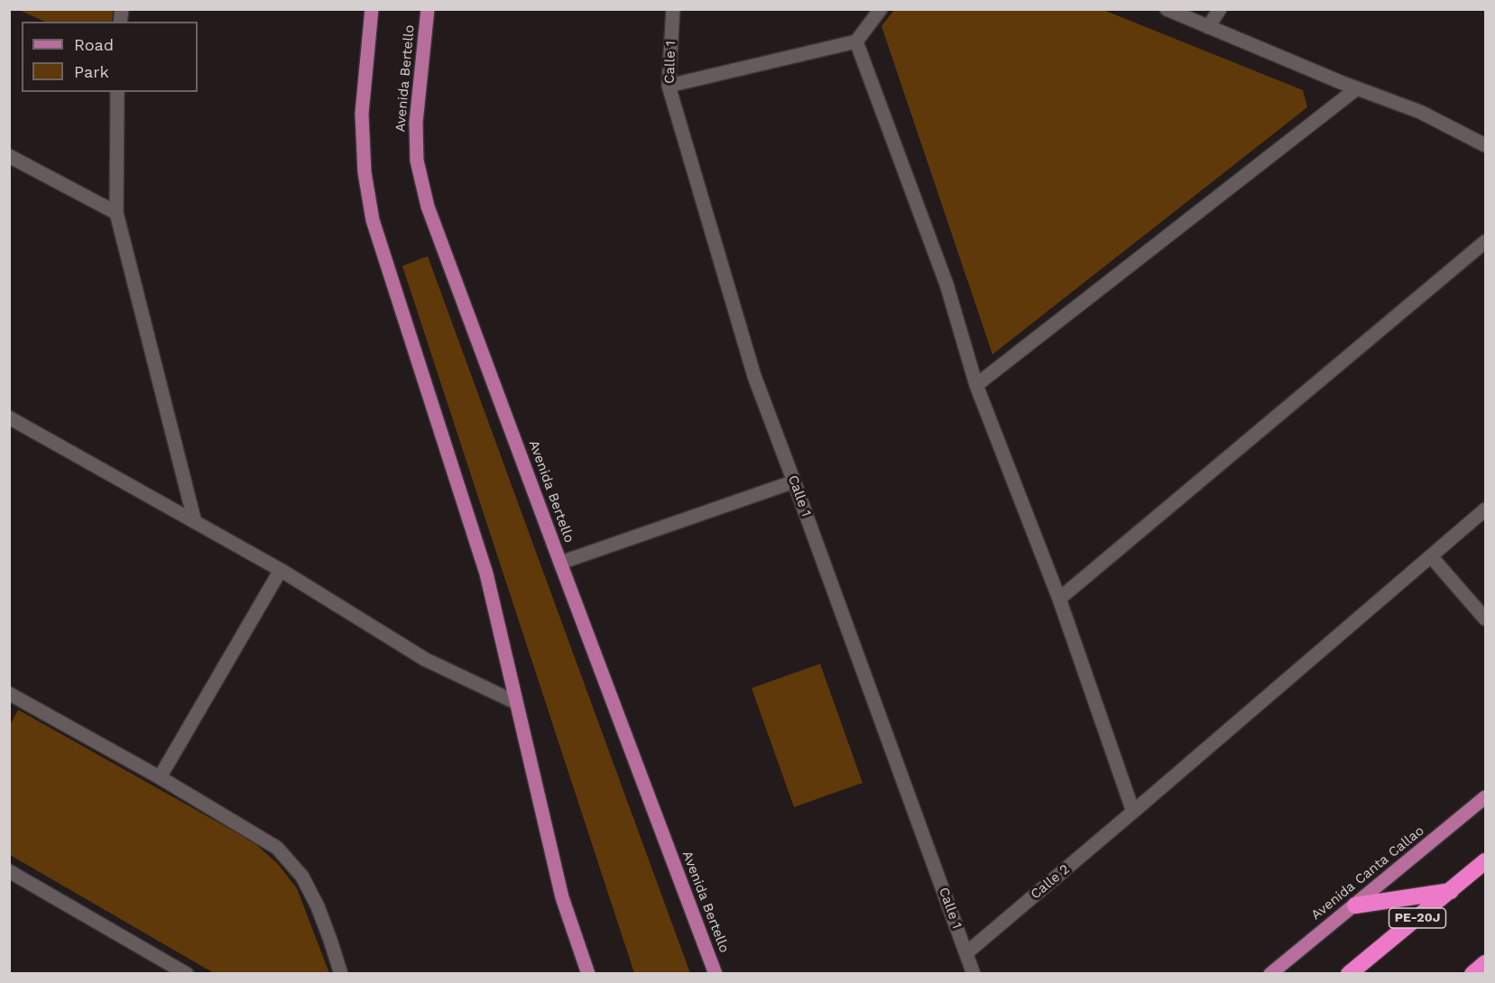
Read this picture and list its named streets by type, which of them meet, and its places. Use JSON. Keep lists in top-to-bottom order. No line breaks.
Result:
{"streets":{"highway":["PE-20J"],"main road":["Avenida Bertello","Avenida Canta Callao"],"street":["Calle 1","Calle 2"]},"crossings":[["Calle 1","Calle 2"]],"legend":["Road","Park"]}
